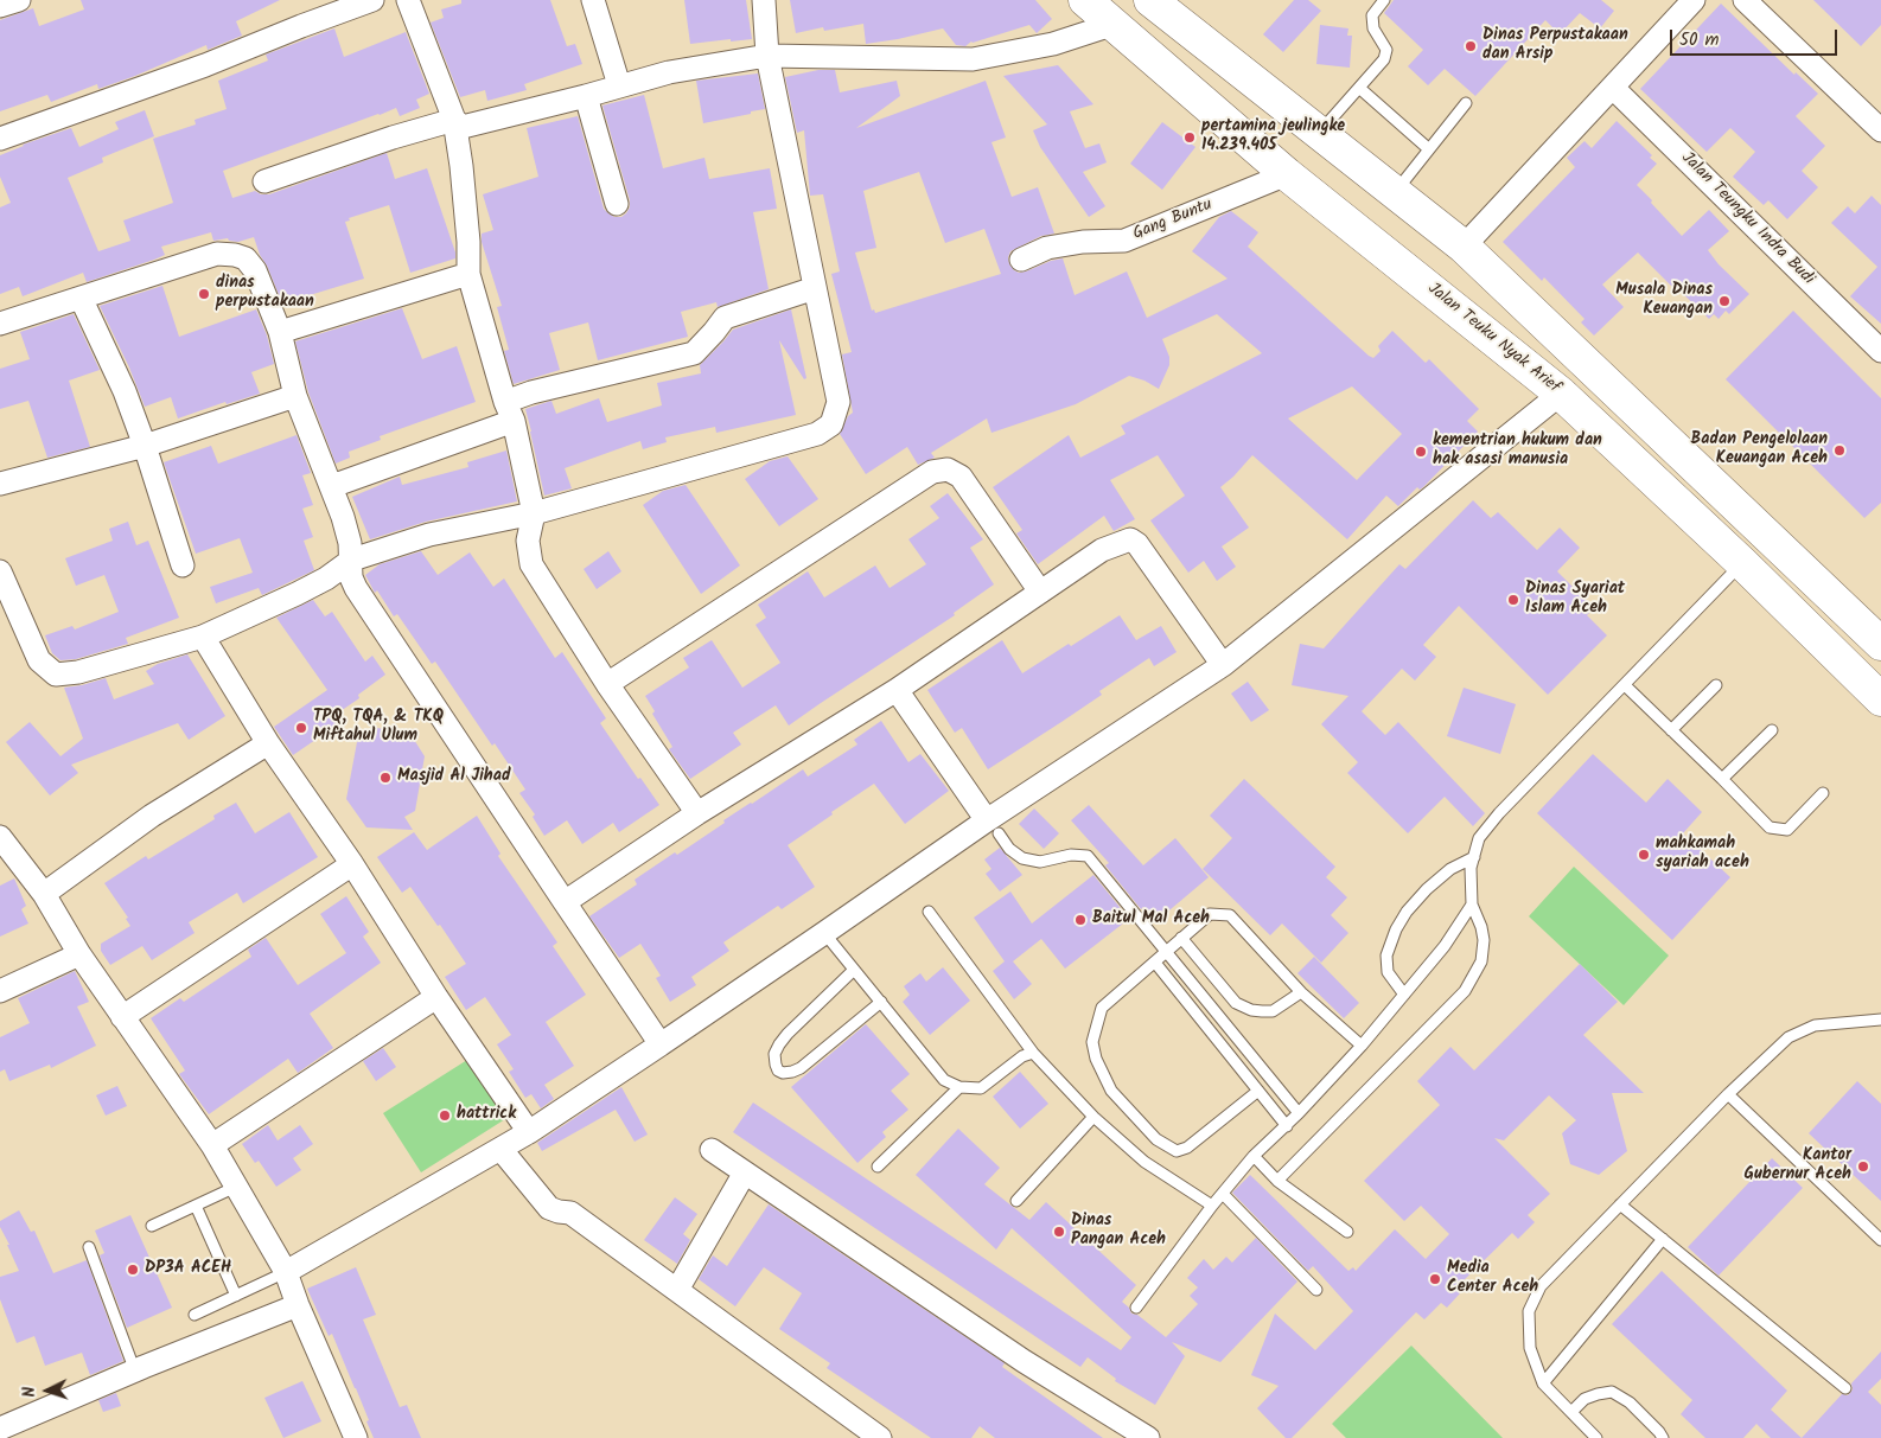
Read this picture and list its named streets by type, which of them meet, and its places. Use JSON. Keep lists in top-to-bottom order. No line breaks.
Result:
{"streets":{"highway":["Jalan Teuku Nyak Arief"],"street":["Jalan Teungku Indra Budi","Gang Buntu"]},"crossings":[["Gang Buntu","Jalan Teuku Nyak Arief"]],"places":["Dinas Perpustakaan dan Arsip","pertamina jeulingke 14.239.405","dinas perpustakaan","Musala Dinas Keuangan","Badan Pengelolaan Keuangan Aceh","kementrian hukum dan hak asasi manusia","Dinas Syariat Islam Aceh","TPQ, TQA, & TKQ Miftahul Ulum","Masjid Al Jihad","mahkamah syariah aceh","Baitul Mal Aceh","hattrick","Kantor Gubernur Aceh","Dinas Pangan Aceh","DP3A ACEH","Media Center Aceh"],"scale_bar":"50 m","north":"left"}
